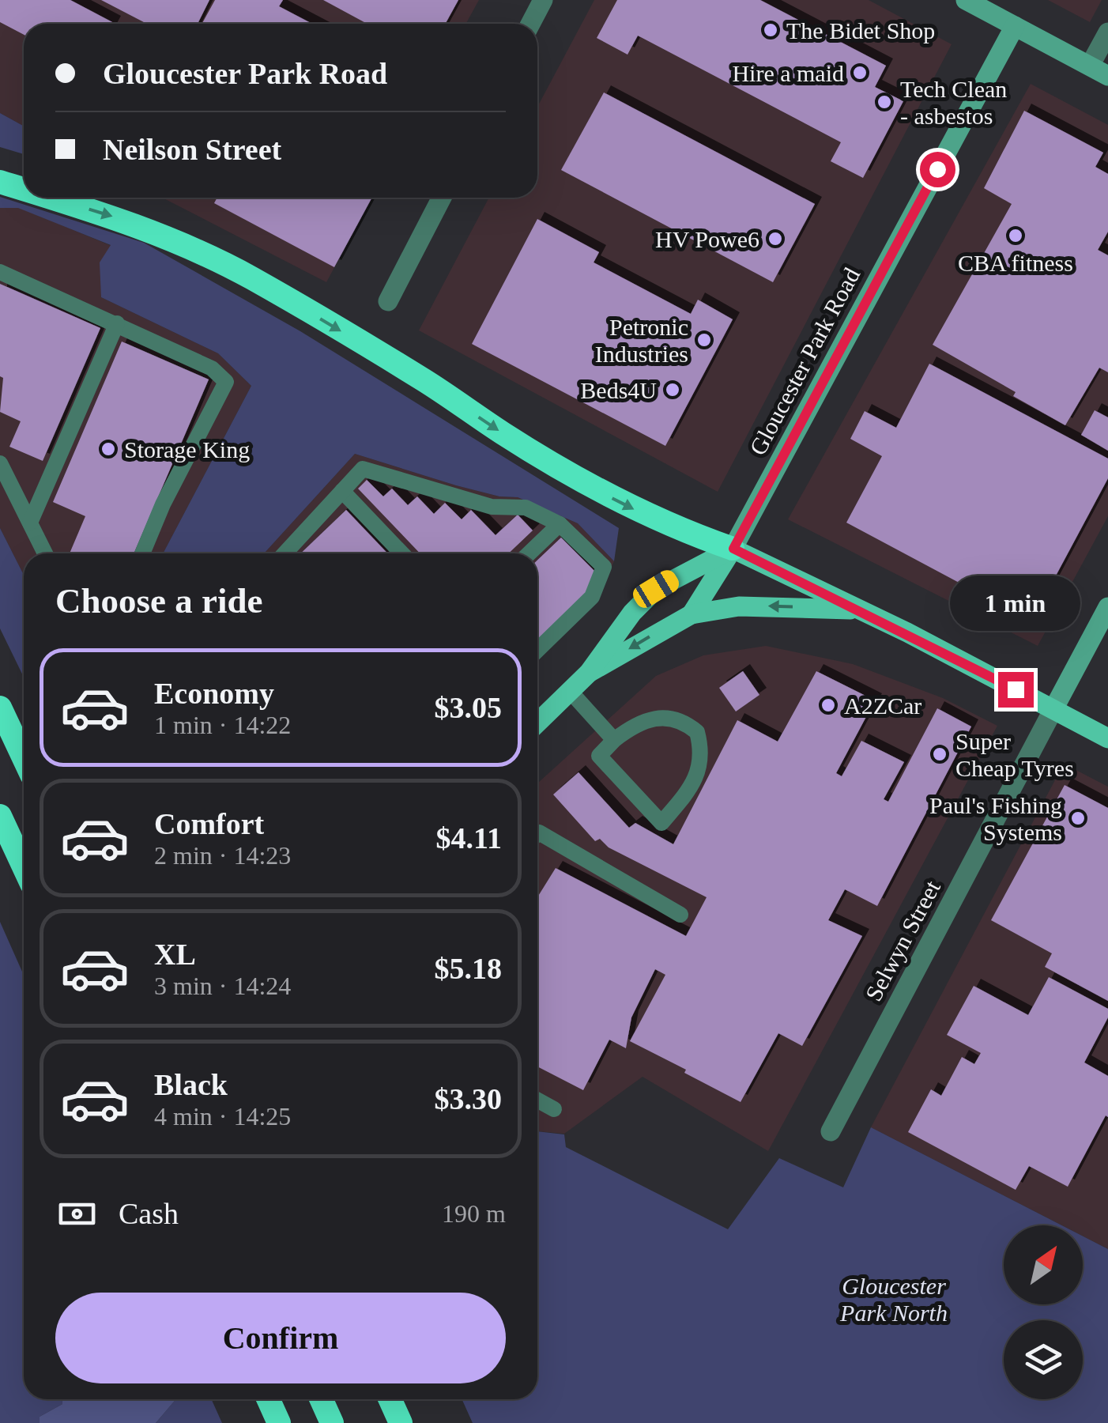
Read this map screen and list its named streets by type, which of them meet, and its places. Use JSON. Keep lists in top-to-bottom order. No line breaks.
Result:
{"streets":{"street":["Gloucester Park Road","Selwyn Street"]},"parks":["Gloucester Park North"],"places":["The Bidet Shop","Hire a maid","Tech Clean - asbestos","CBA fitness","HV Powe6","Petronic Industries","Beds4U","Storage King","A2ZCar","Super Cheap Tyres","Paul's Fishing Systems"],"north":"top right","page":{"banner":["Gloucester Park Road","Neilson Street"],"heading":"Choose a ride","bubble":"1 min","list":[{"name":"Economy","note":"1 min · 14:22","value":"$3.05"},{"name":"Comfort","note":"2 min · 14:23","value":"$4.11"},{"name":"XL","note":"3 min · 14:24","value":"$5.18"},{"name":"Black","note":"4 min · 14:25","value":"$3.30"}],"pay":["Cash","190 m"],"buttons":"Confirm"}}
